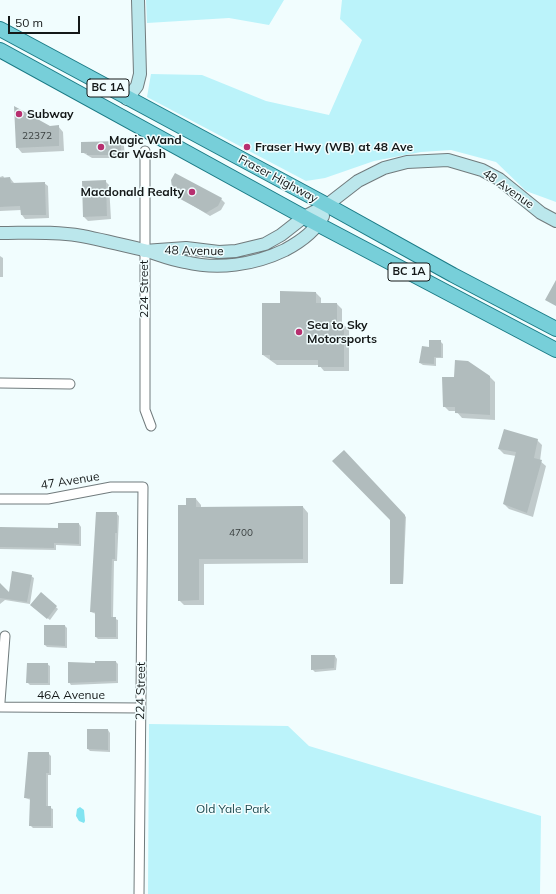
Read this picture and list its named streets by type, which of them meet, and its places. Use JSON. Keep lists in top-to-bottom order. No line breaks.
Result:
{"streets":{"main road":["BC 1A","Fraser Highway","48 Avenue"],"street":["224 Street","47 Avenue","46A Avenue"]},"crossings":[["Fraser Highway","48 Avenue"],["48 Avenue","224 Street"],["224 Street","47 Avenue"],["224 Street","46A Avenue"]],"parks":["Old Yale Park"],"places":["Subway","Magic Wand Car Wash","Fraser Hwy (WB) at 48 Ave","Macdonald Realty","Sea to Sky Motorsports"],"house_numbers":["22372","4700"],"scale_bar":"50 m"}
